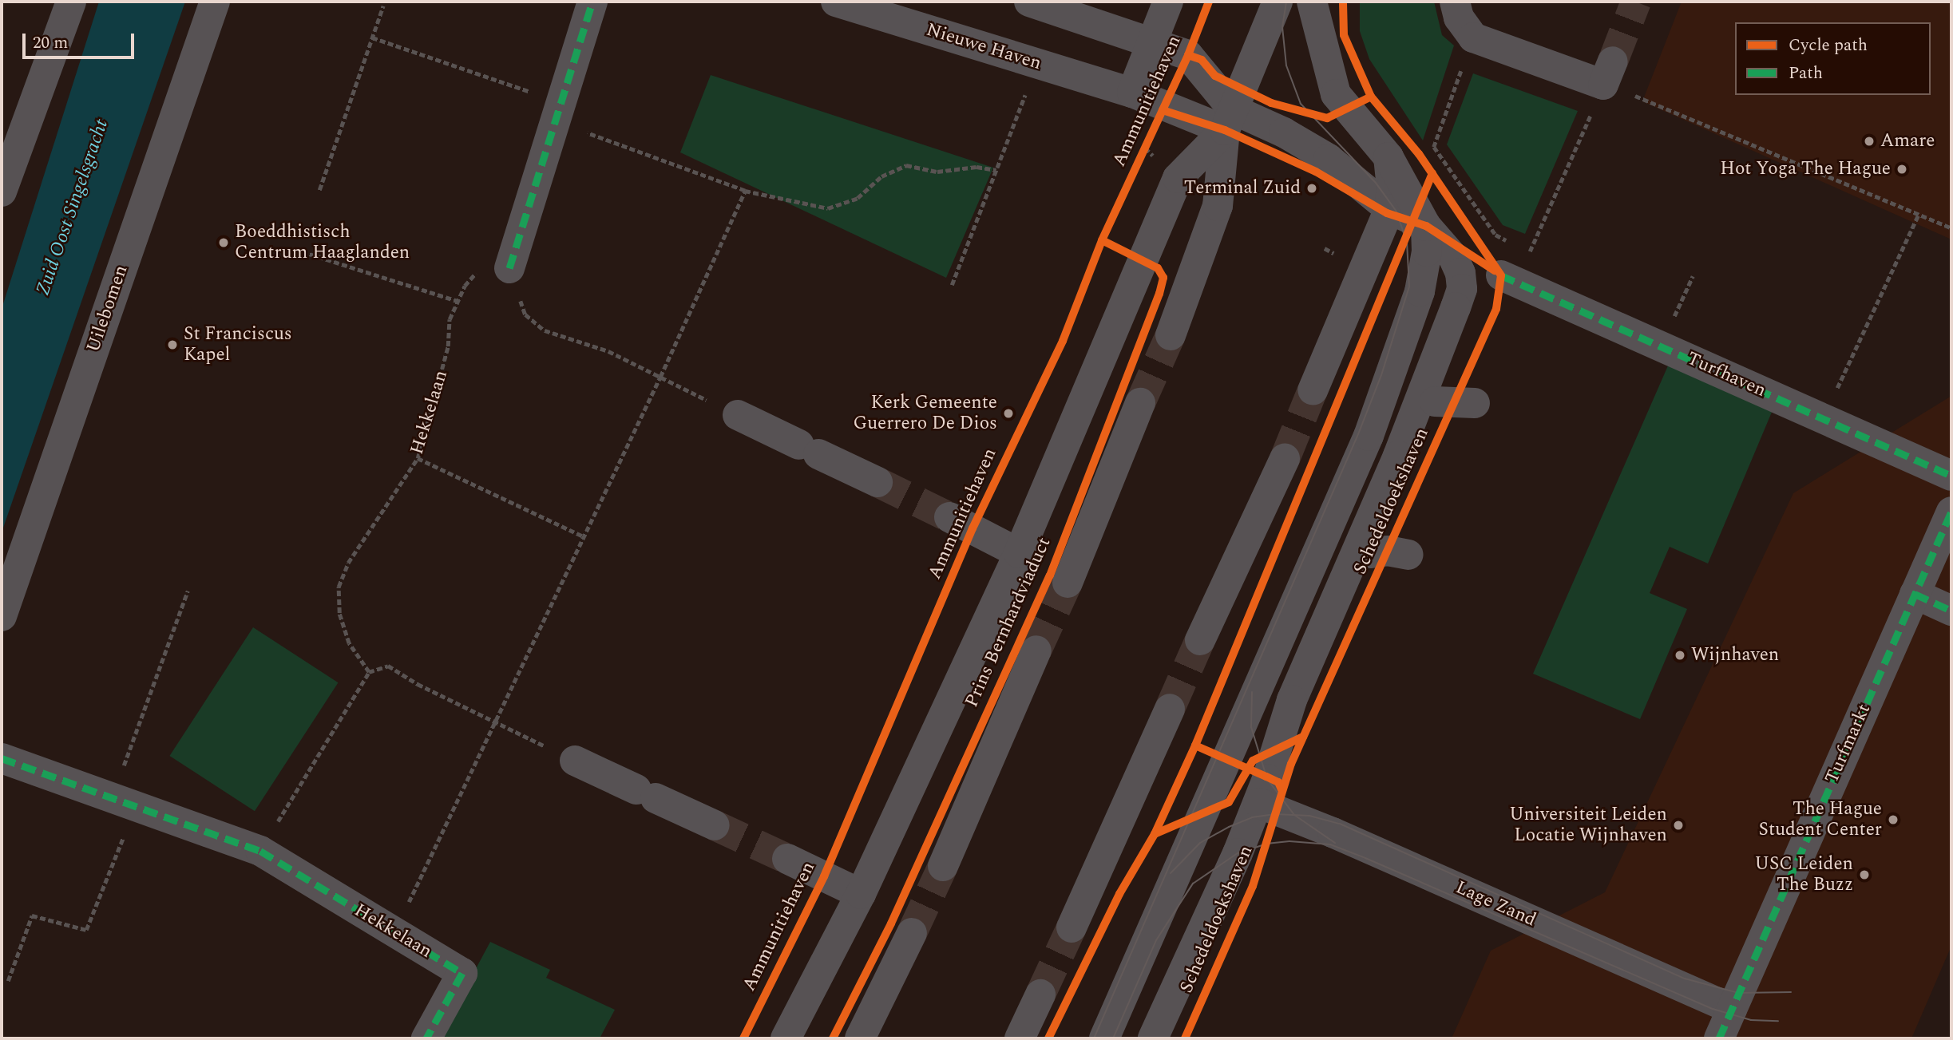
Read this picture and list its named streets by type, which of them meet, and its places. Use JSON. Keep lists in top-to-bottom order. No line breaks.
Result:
{"streets":{"street":["Nieuwe Haven","Ammunitiehaven","Uilebomen","Turfhaven","Hekkelaan","Schedeldoekshaven","Prins Bernhardviaduct","Turfmarkt","Lage Zand"]},"crossings":[["Nieuwe Haven","Ammunitiehaven"],["Nieuwe Haven","Schedeldoekshaven"],["Schedeldoekshaven","Lage Zand"],["Turfmarkt","Lage Zand"]],"water":["Zuid Oost Singelsgracht"],"places":["Amare","Hot Yoga The Hague","Terminal Zuid","Boeddhistisch Centrum Haaglanden","St Franciscus Kapel","Kerk Gemeente Guerrero De Dios","Wijnhaven","The Hague Student Center","Universiteit Leiden Locatie Wijnhaven","USC Leiden The Buzz"],"legend":["Cycle path","Path"],"scale_bar":"20 m"}
